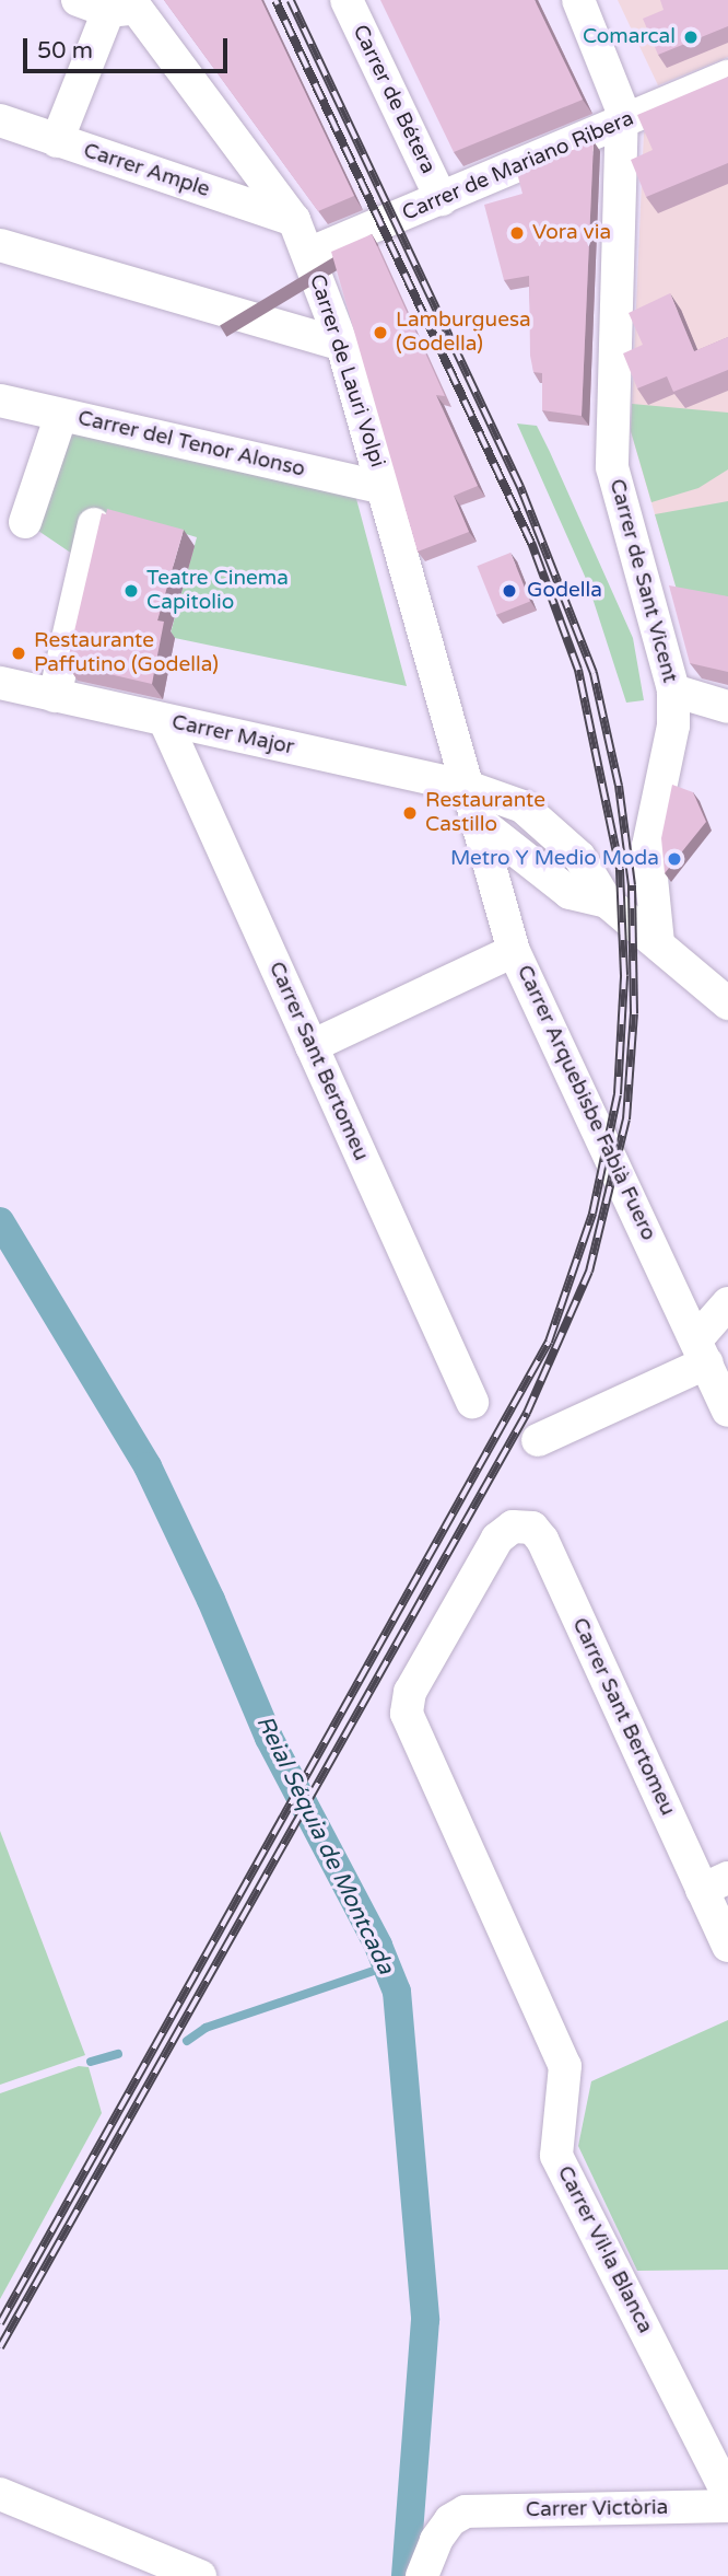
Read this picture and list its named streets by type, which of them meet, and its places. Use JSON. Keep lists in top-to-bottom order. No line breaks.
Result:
{"streets":{"street":["Carrer de Bétera","Carrer de Mariano Ribera","Carrer Ample","Carrer de Lauri Volpi","Carrer del Tenor Alonso","Carrer de Sant Vicent","Carrer Major","Carrer Sant Bertomeu","Carrer Arquebisbe Fabià Fuero","Carrer Vil·la Blanca","Carrer Victòria"]},"crossings":[["Carrer de Bétera","Carrer de Mariano Ribera"],["Carrer de Mariano Ribera","Carrer de Lauri Volpi"],["Carrer de Mariano Ribera","Carrer de Sant Vicent"],["Carrer Ample","Carrer de Lauri Volpi"],["Carrer de Lauri Volpi","Carrer del Tenor Alonso"],["Carrer de Lauri Volpi","Carrer Major"],["Carrer de Lauri Volpi","Carrer Arquebisbe Fabià Fuero"],["Carrer Major","Carrer Sant Bertomeu"],["Carrer Major","Carrer Arquebisbe Fabià Fuero"],["Carrer Sant Bertomeu","Carrer Vil·la Blanca"]],"water":["Reial Séquia de Montcada"],"places":["Comarcal","Vora via","Lamburguesa (Godella)","Teatre Cinema Capitolio","Godella","Restaurante Paffutino (Godella)","Restaurante Castillo","Metro Y Medio Moda"],"scale_bar":"50 m"}
